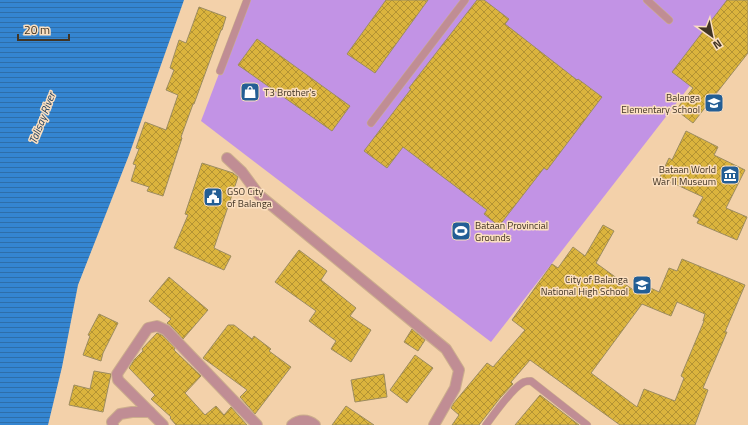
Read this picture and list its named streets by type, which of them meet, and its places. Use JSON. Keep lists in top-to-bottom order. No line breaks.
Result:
{"water":["Talisay River"],"places":{"shop":["T3 Brother's"],"school or university":["Balanga Elementary School","City of Balanga National High School"],"museum":["Bataan World War II Museum"],"public building":["GSO City of Balanga"],"sports":["Bataan Provincial Grounds"]},"scale_bar":"20 m","north":"bottom right"}
